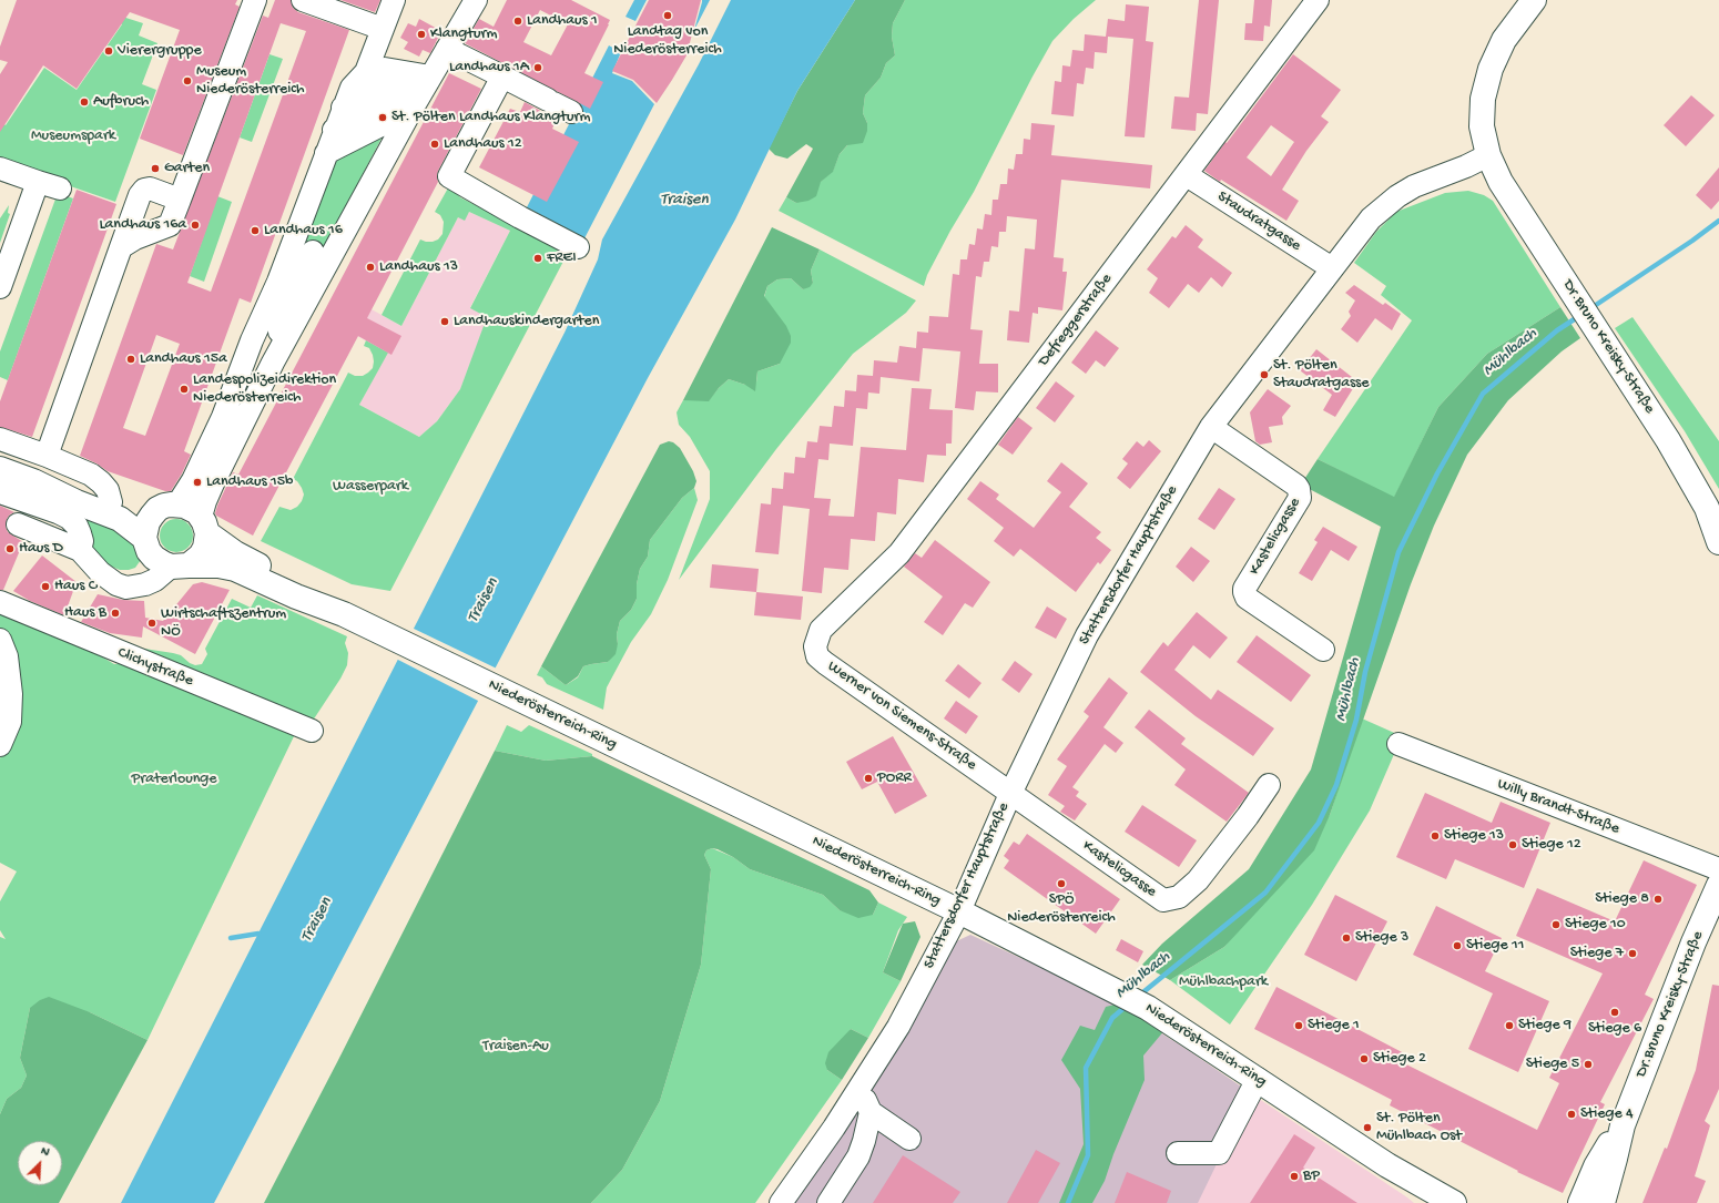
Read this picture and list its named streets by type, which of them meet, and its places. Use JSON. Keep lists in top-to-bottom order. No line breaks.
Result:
{"streets":{"main road":["Dr.Bruno Kreisky-Straße","Niederösterreich-Ring"],"street":["Staudratgasse","Defreggerstraße","Kastelicgasse","Stattersdorfer Hauptstraße","Clichystraße","Werner von Siemens-Straße","Willy Brandt-Straße"]},"crossings":[["Staudratgasse","Defreggerstraße"],["Staudratgasse","Stattersdorfer Hauptstraße"],["Defreggerstraße","Werner von Siemens-Straße"],["Dr.Bruno Kreisky-Straße","Stattersdorfer Hauptstraße"],["Kastelicgasse","Stattersdorfer Hauptstraße"],["Kastelicgasse","Werner von Siemens-Straße"],["Stattersdorfer Hauptstraße","Niederösterreich-Ring"],["Stattersdorfer Hauptstraße","Werner von Siemens-Straße"]],"water":["Traisen","Mühlbach"],"parks":["Museumspark","Wasserpark","Praterlounge","Mühlbachpark","Traisen-Au"],"places":["Landtag von Niederösterreich","Landhaus 1","Klangturm","Vierergruppe","Landhaus 1A","Museum Niederösterreich","Aufbruch","St. Pölten Landhaus Klangturm","Landhaus 12","Garten","Landhaus 16a","Landhaus 16","FREI","Landhaus 13","Landhauskindergarten","Landhaus 15a","St. Pölten Staudratgasse","Landespolizeidirektion Niederösterreich","Landhaus 15b","Haus D","Haus C","Haus B","Wirtschaftszentrum NÖ","PORR","Stiege 13","Stiege 12","SPÖ Niederösterreich","Stiege 8","Stiege 10","Stiege 3","Stiege 11","Stiege 7","Stiege 6","Stiege 1","Stiege 9","Stiege 2","Stiege 5","Stiege 4","St. Pölten Mühlbach Ost","BP"],"north":"top right"}
